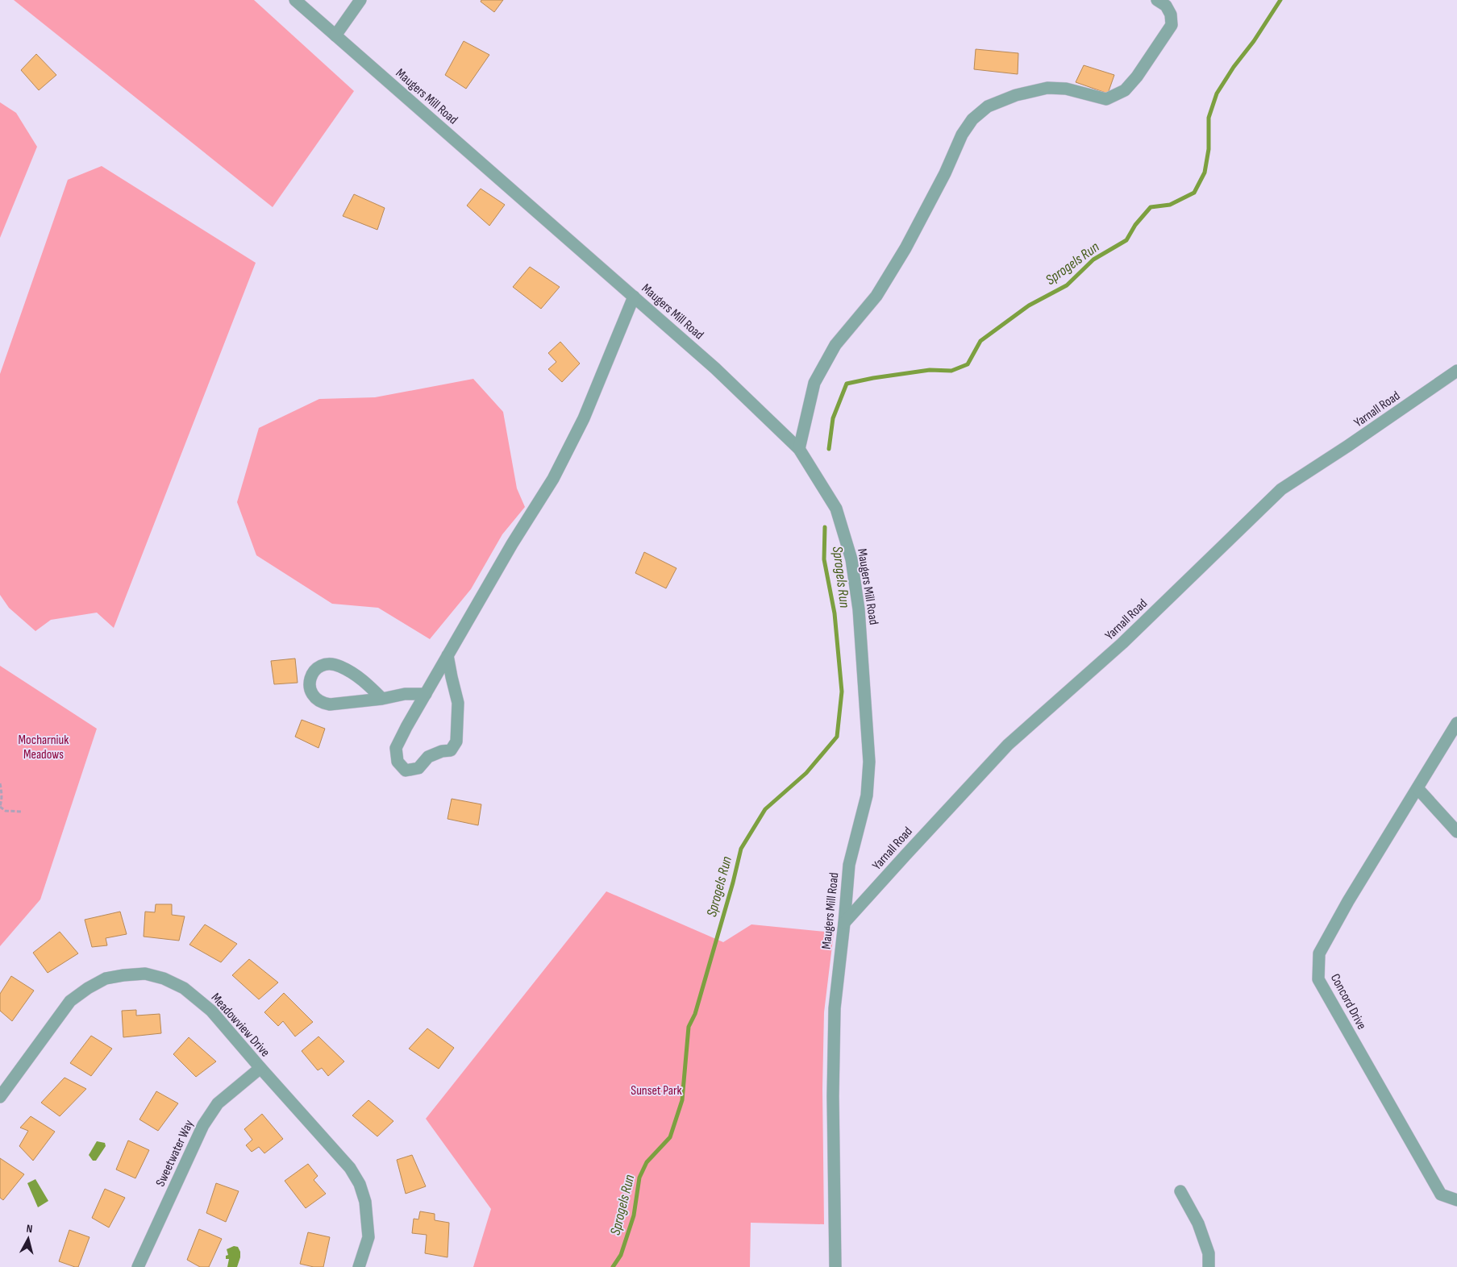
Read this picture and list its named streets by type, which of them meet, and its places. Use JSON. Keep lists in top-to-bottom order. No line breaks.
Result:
{"streets":{"street":["Maugers Mill Road","Yarnall Road","Concord Drive","Meadowview Drive","Sweetwater Way"]},"crossings":[["Maugers Mill Road","Yarnall Road"],["Meadowview Drive","Sweetwater Way"]],"water":["Sprogels Run"],"parks":["Mocharniuk Meadows","Sunset Park"],"north":"top"}
